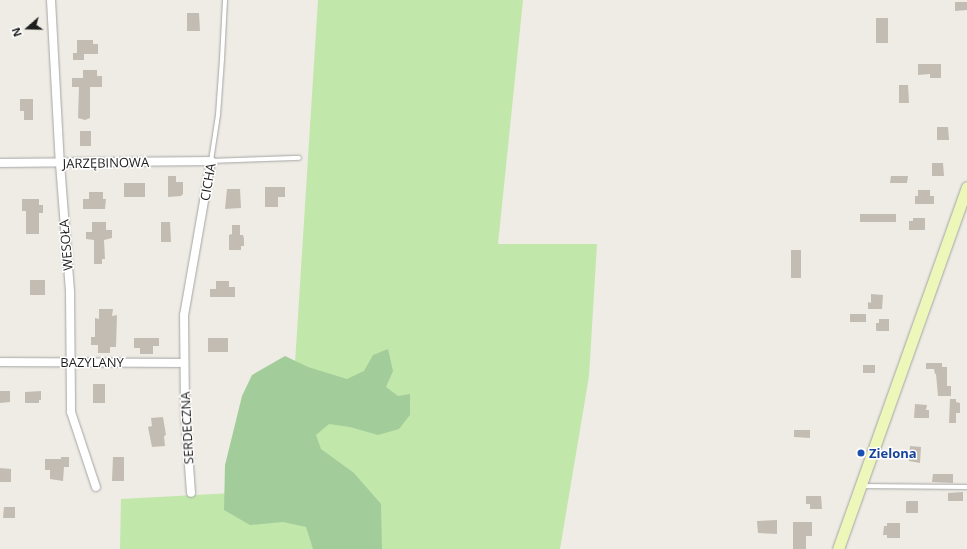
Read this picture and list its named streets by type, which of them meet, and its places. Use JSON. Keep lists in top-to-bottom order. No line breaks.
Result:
{"streets":{"street":["JARZĘBINOWA","CICHA","WESOŁA","BAZYLANY","SERDECZNA"]},"crossings":[["JARZĘBINOWA","CICHA"],["JARZĘBINOWA","WESOŁA"],["CICHA","BAZYLANY"],["CICHA","SERDECZNA"],["WESOŁA","BAZYLANY"],["BAZYLANY","SERDECZNA"]],"places":["Zielona"],"north":"left"}
